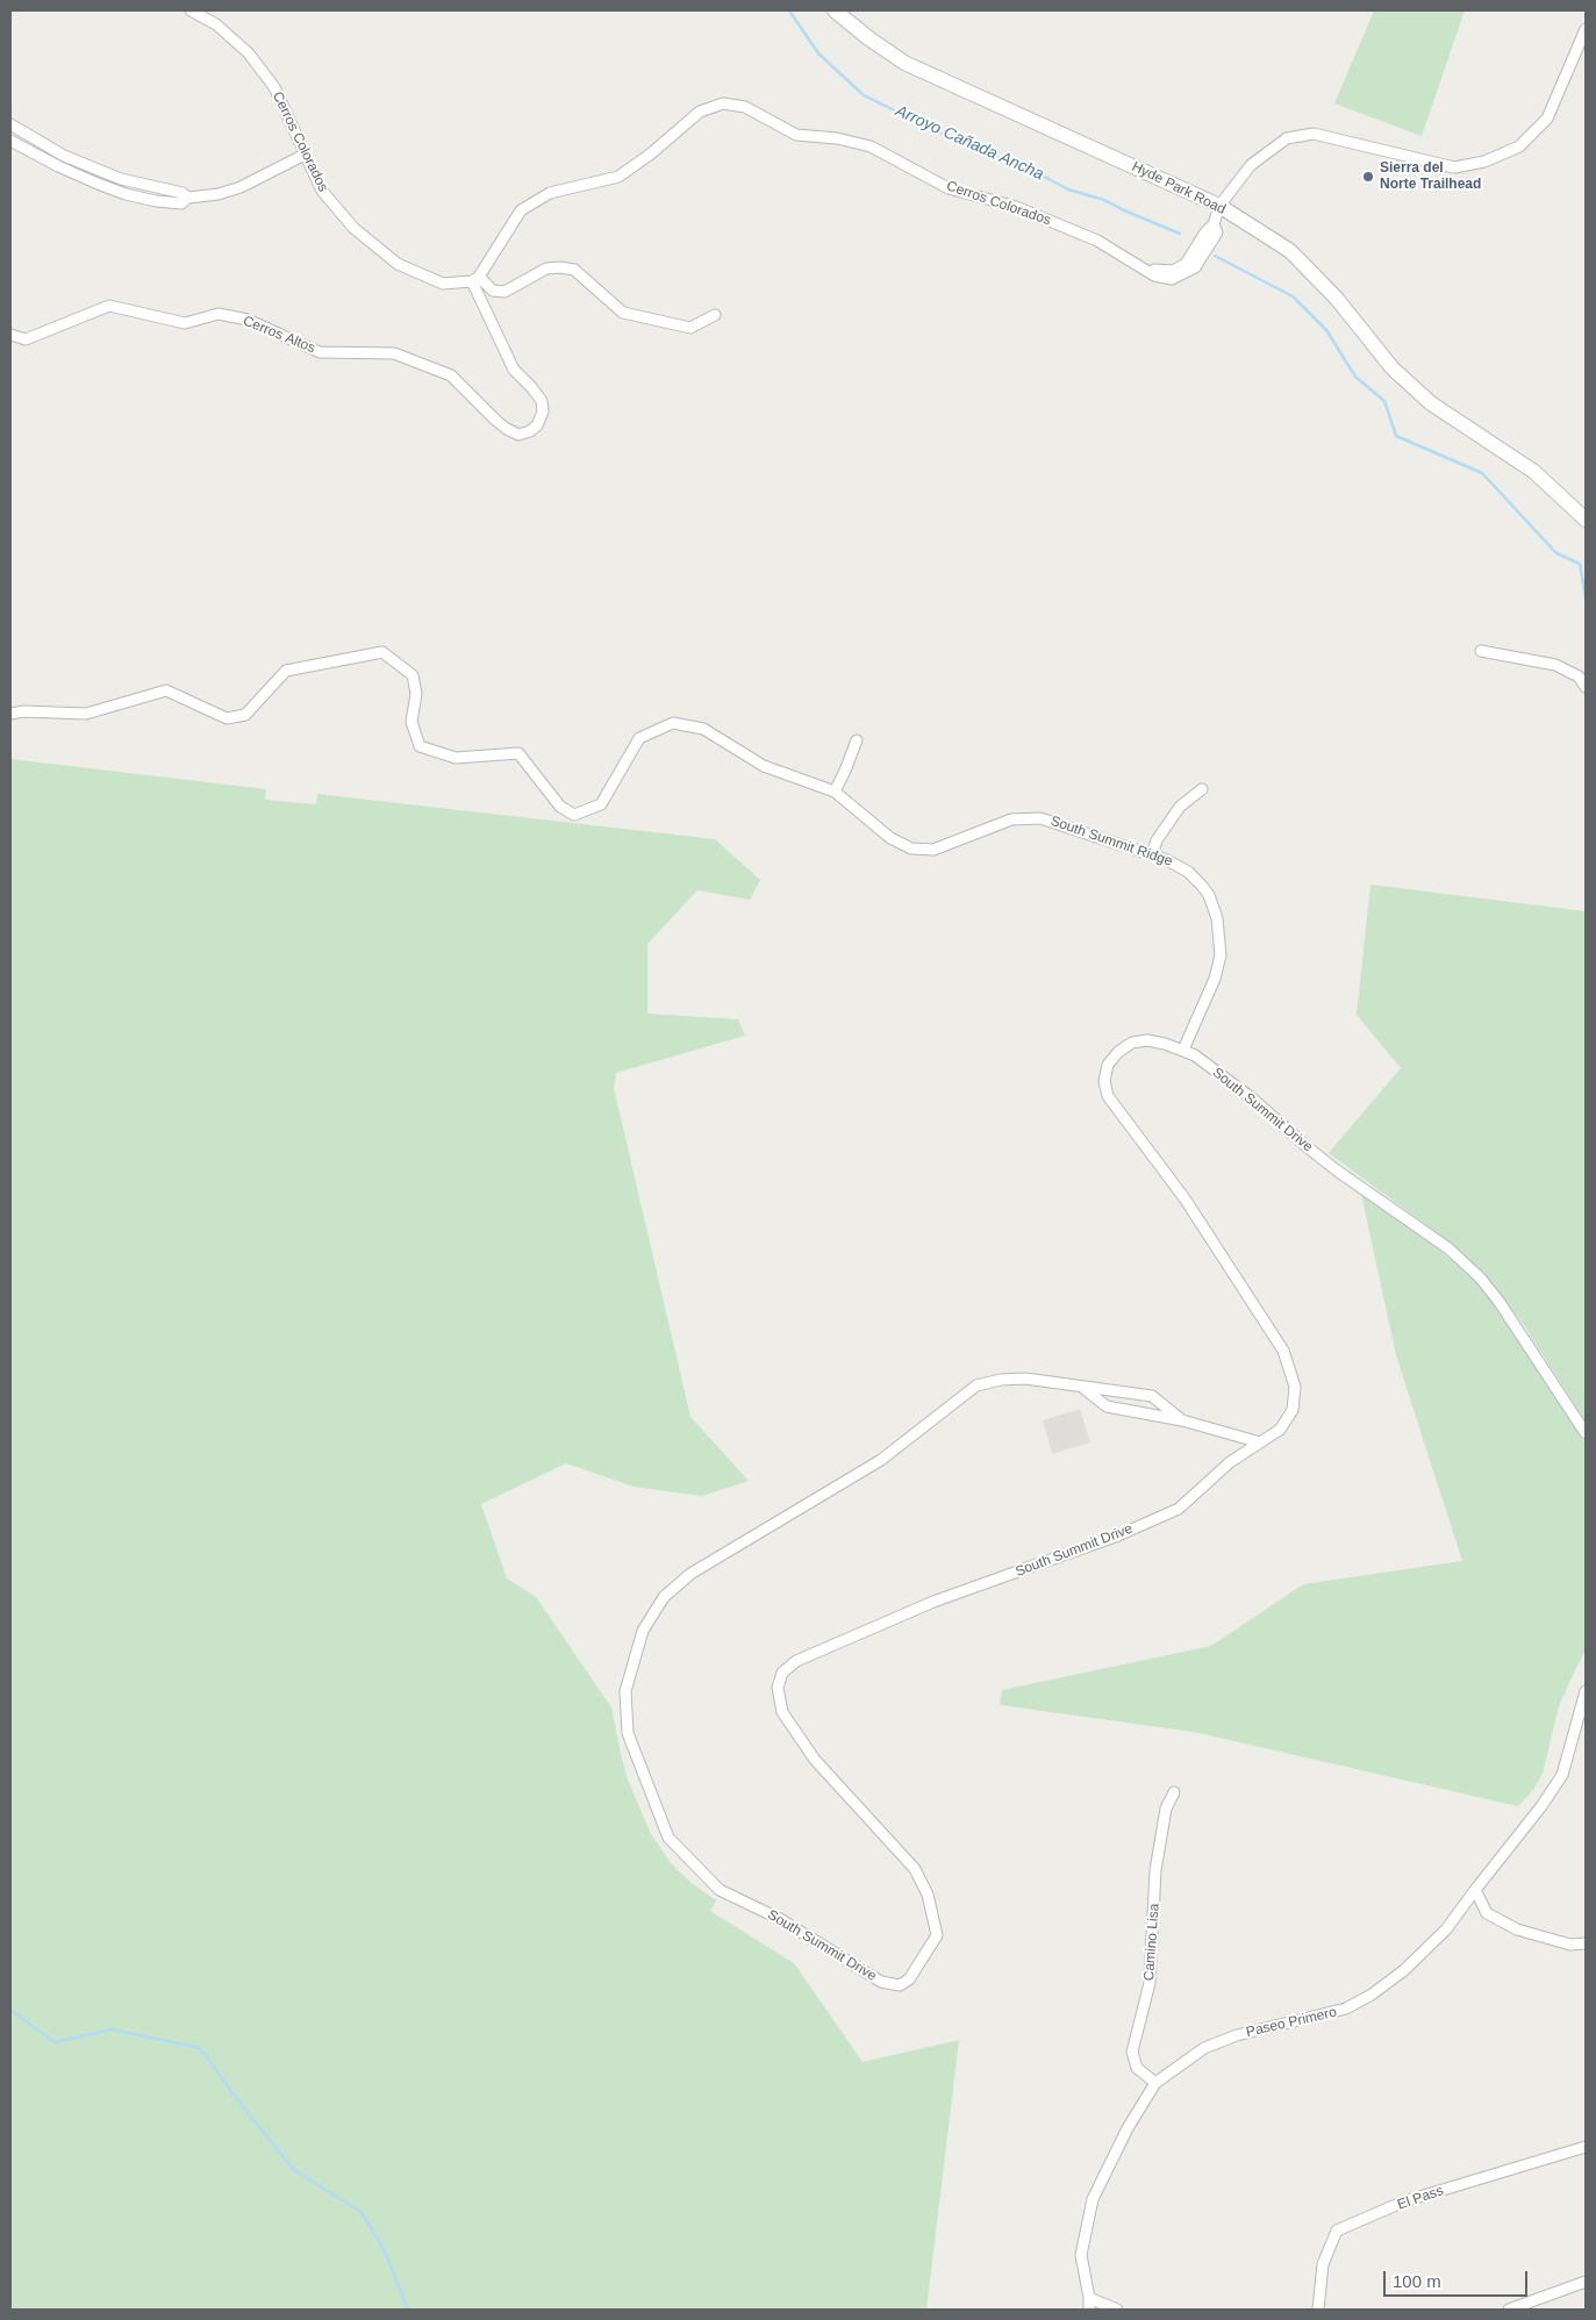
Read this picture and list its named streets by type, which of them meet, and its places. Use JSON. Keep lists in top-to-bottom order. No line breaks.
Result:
{"streets":{"main road":["Hyde Park Road"],"street":["Cerros Colorados","Cerros Altos","South Summit Ridge","South Summit Drive","Camino Lisa","Paseo Primero","El Pass"]},"crossings":[["Cerros Colorados","Hyde Park Road"],["Cerros Colorados","Cerros Altos"],["South Summit Ridge","South Summit Drive"],["Camino Lisa","Paseo Primero"]],"water":["Arroyo Cañada Ancha"],"places":["Sierra del Norte Trailhead"],"scale_bar":"100 m"}
